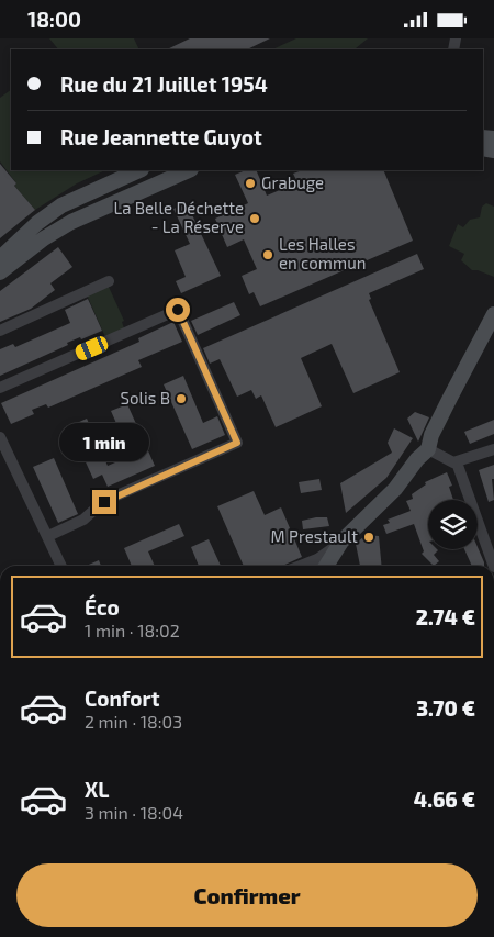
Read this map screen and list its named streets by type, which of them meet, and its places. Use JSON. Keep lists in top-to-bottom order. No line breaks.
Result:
{"places":["Grabuge","La Belle Déchette - La Réserve","Les Halles en commun","Solis B","M Prestault"],"page":{"status":"18:00","banner":["Rue du 21 Juillet 1954","Rue Jeannette Guyot"],"bubble":"1 min","list":[{"name":"Éco","note":"1 min · 18:02","value":"2.74 €"},{"name":"Confort","note":"2 min · 18:03","value":"3.70 €"},{"name":"XL","note":"3 min · 18:04","value":"4.66 €"}],"buttons":"Confirmer"}}
